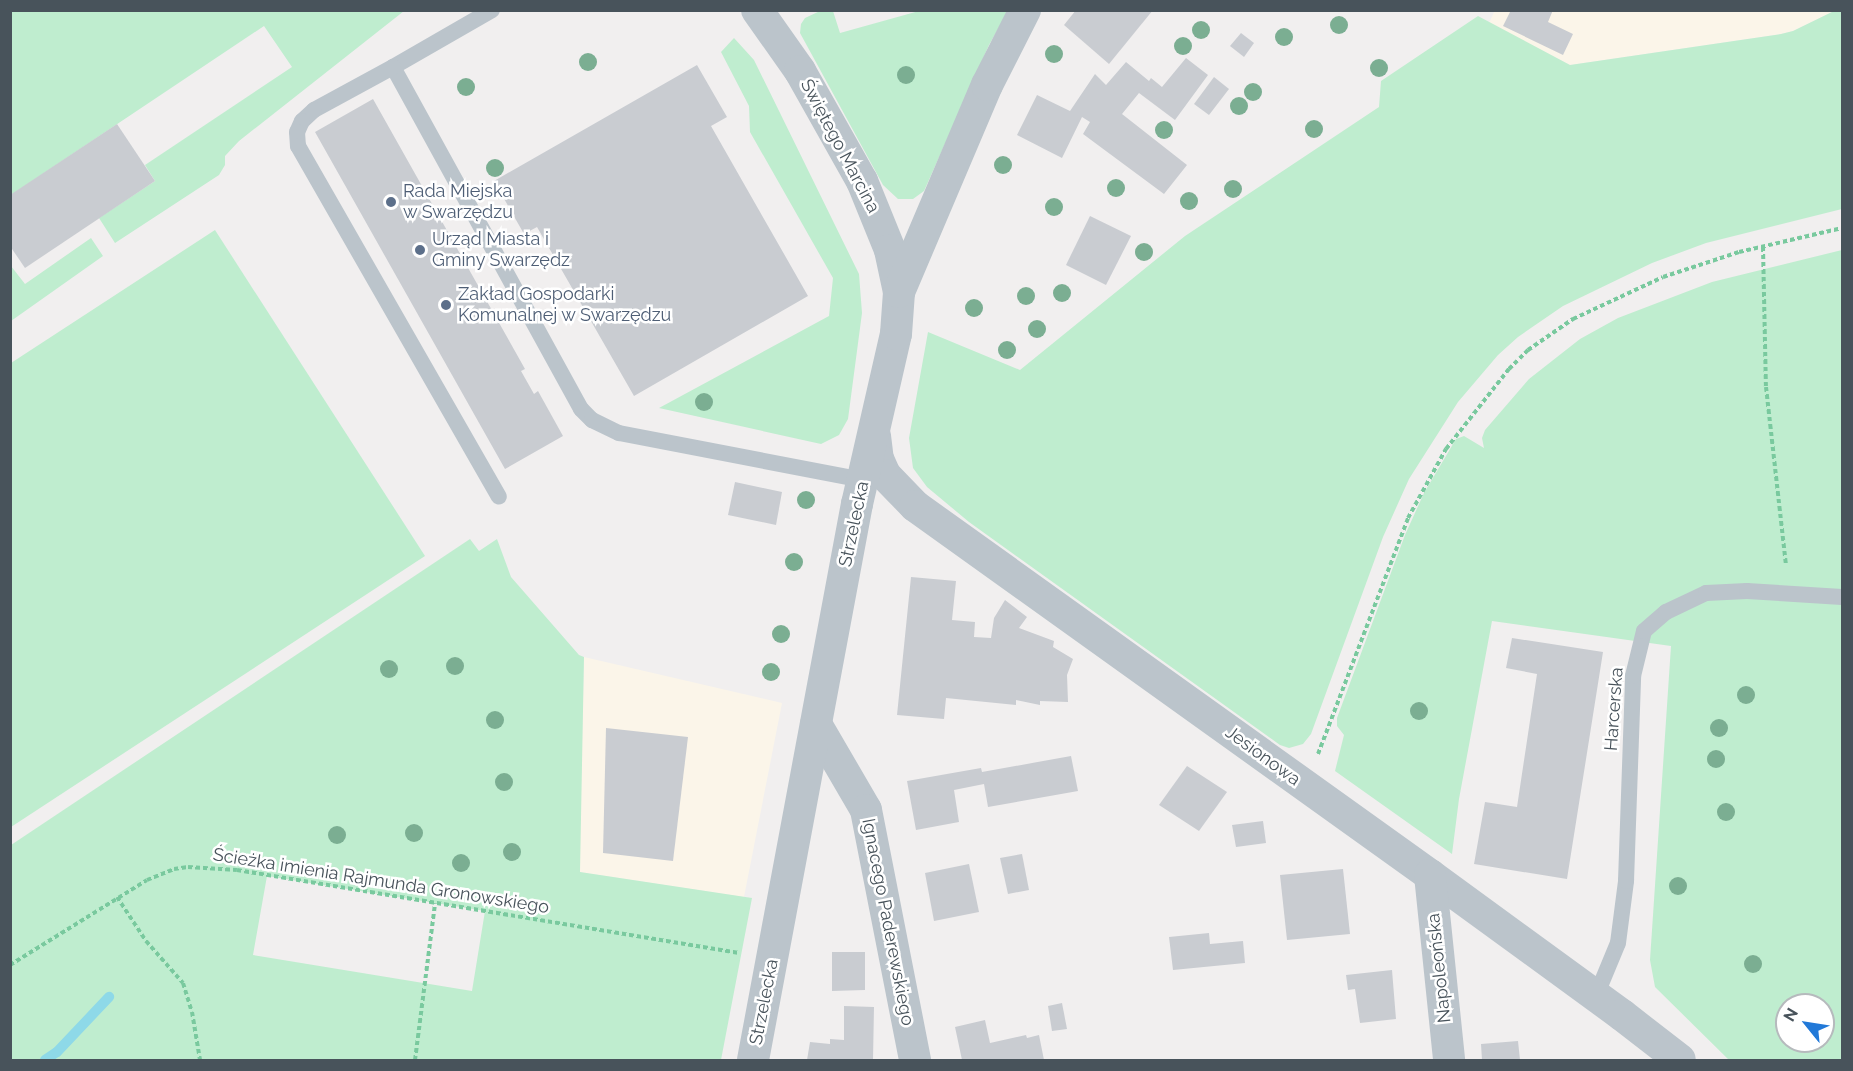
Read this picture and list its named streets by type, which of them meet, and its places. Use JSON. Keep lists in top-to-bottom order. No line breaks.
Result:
{"streets":{"street":["Świętego Marcina","Strzelecka","Jesionowa","Ignacego Paderewskiego","Napoleońska"],"lane":["Harcerska"],"path":["Ścieżka imienia Rajmunda Gronowskiego"]},"crossings":[["Świętego Marcina","Strzelecka"],["Strzelecka","Jesionowa"],["Strzelecka","Ścieżka imienia Rajmunda Gronowskiego"],["Strzelecka","Ignacego Paderewskiego"],["Harcerska","Jesionowa"],["Jesionowa","Napoleońska"]],"places":["Rada Miejska w Swarzędzu","Urząd Miasta i Gminy Swarzędz","Zakład Gospodarki Komunalnej w Swarzędzu"],"north":"top left"}
